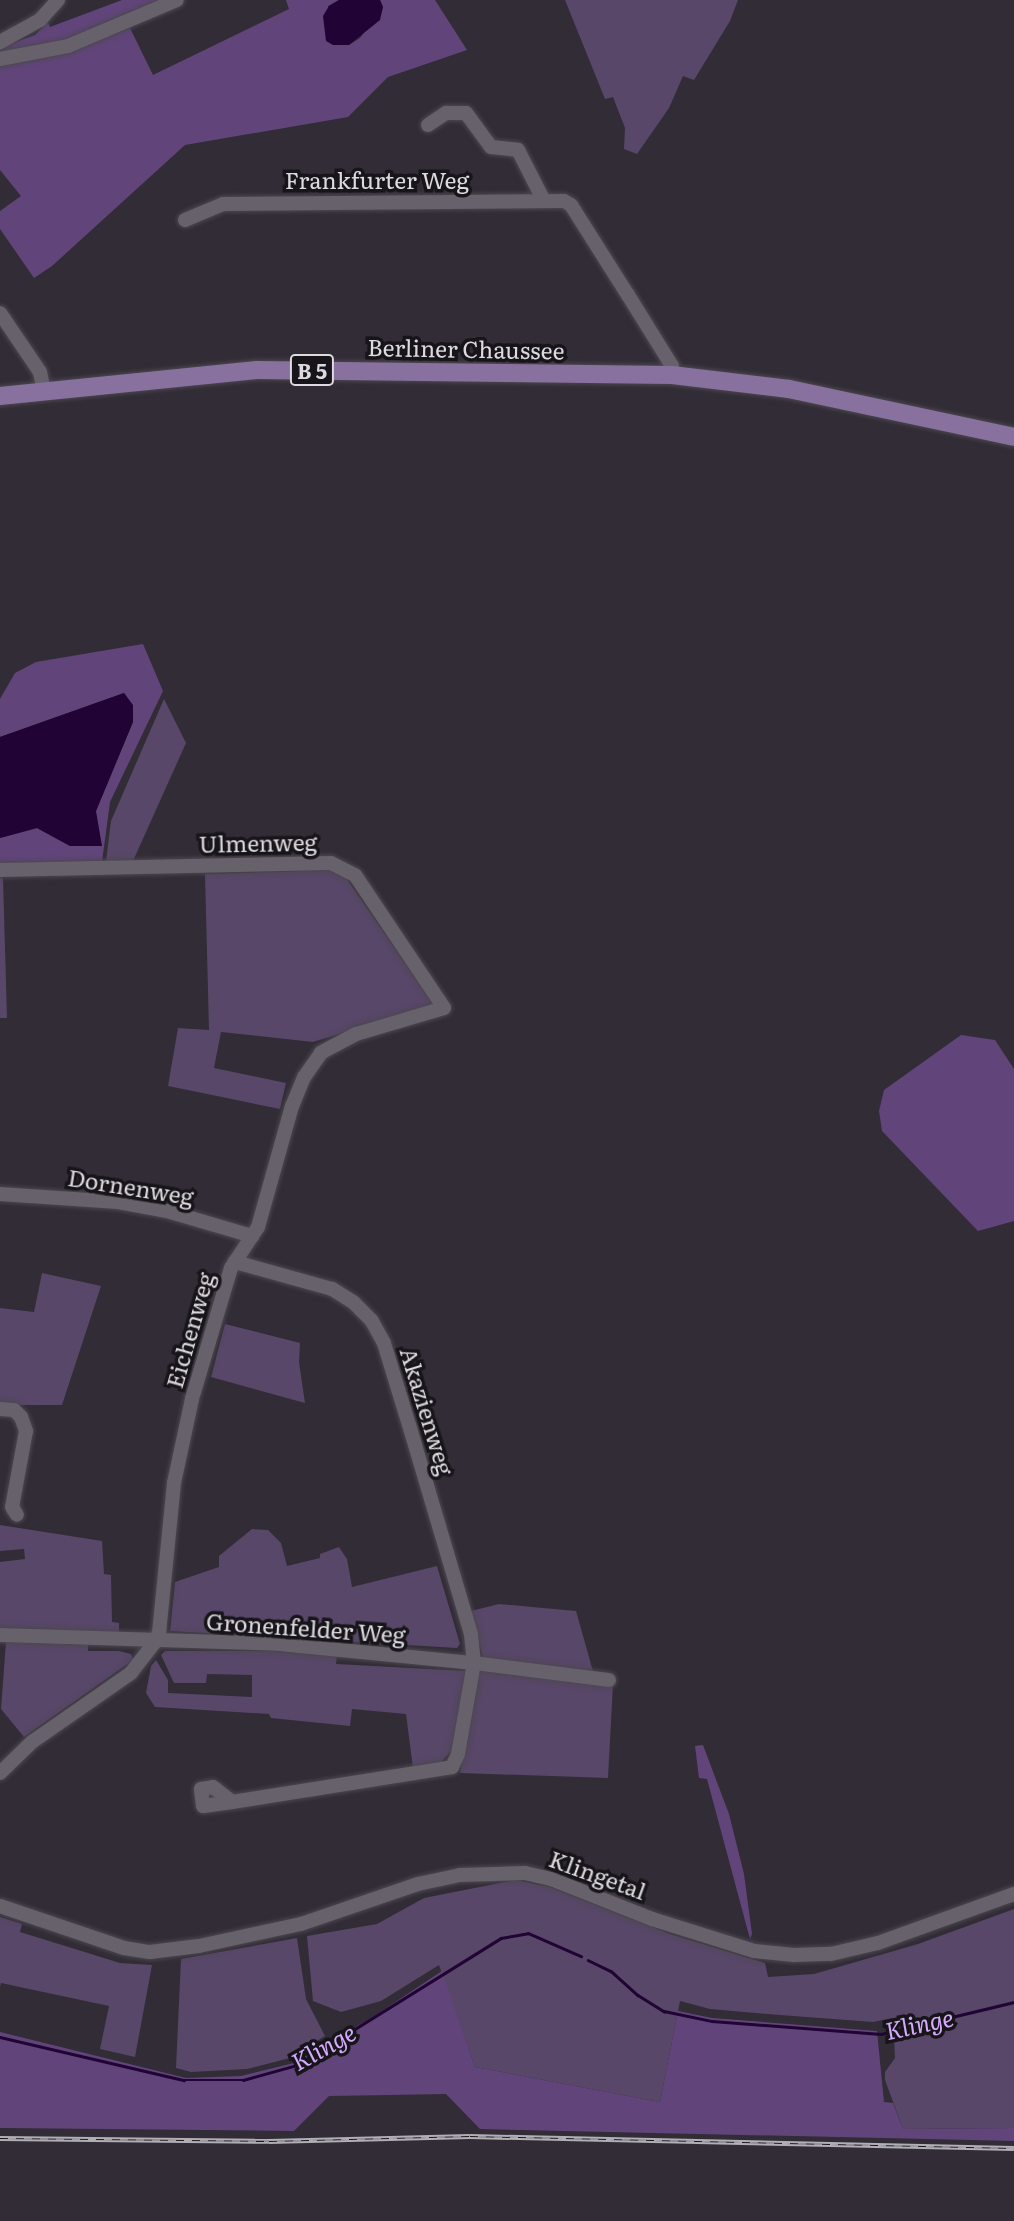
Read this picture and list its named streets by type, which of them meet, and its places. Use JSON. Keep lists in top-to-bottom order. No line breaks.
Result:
{"streets":{"main road":["Berliner Chaussee","B 5"],"street":["Frankfurter Weg","Ulmenweg","Dornenweg","Eichenweg","Akazienweg","Gronenfelder Weg","Klingetal"]},"crossings":[["Frankfurter Weg","Berliner Chaussee"],["Ulmenweg","Eichenweg"],["Dornenweg","Eichenweg"],["Eichenweg","Akazienweg"],["Eichenweg","Gronenfelder Weg"],["Akazienweg","Gronenfelder Weg"]],"water":["Klinge"]}
